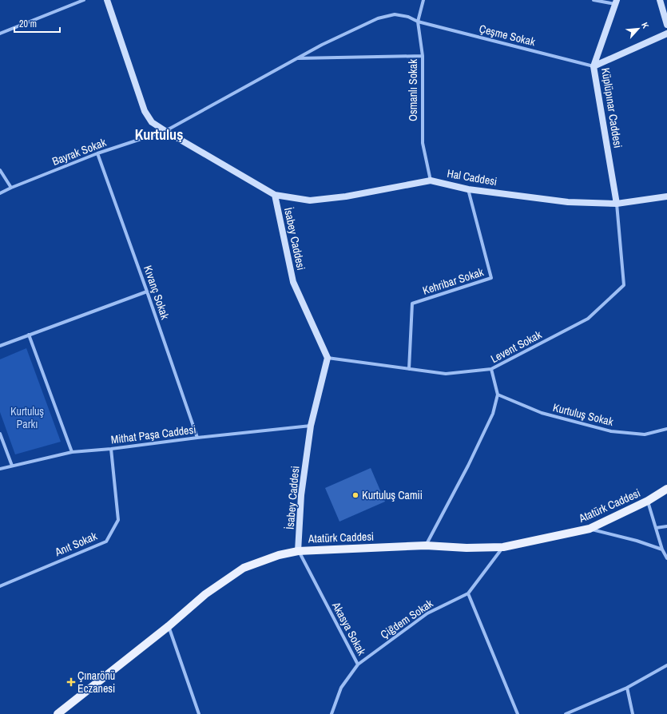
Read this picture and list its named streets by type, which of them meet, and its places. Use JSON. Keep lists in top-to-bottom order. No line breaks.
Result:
{"streets":{"main road":["Atatürk Caddesi"],"street":["Çeşme Sokak","Osmanlı Sokak","Küplüpınar Caddesi","Bayrak Sokak","Hal Caddesi","İsabey Caddesi","Kehribar Sokak","Kıvanç Sokak","Levent Sokak","Kurtuluş Sokak","Mithat Paşa Caddesi","Anıt Sokak","Çiğdem Sokak","Akasya Sokak"]},"crossings":[["Çeşme Sokak","Osmanlı Sokak"],["Çeşme Sokak","Küplüpınar Caddesi"],["Çeşme Sokak","Bayrak Sokak"],["Osmanlı Sokak","Hal Caddesi"],["Küplüpınar Caddesi","Hal Caddesi"],["Küplüpınar Caddesi","Levent Sokak"],["Bayrak Sokak","İsabey Caddesi"],["Bayrak Sokak","Kıvanç Sokak"],["Hal Caddesi","İsabey Caddesi"],["Hal Caddesi","Kehribar Sokak"],["Hal Caddesi","Levent Sokak"],["İsabey Caddesi","Mithat Paşa Caddesi"],["İsabey Caddesi","Atatürk Caddesi"],["İsabey Caddesi","Akasya Sokak"],["Kıvanç Sokak","Mithat Paşa Caddesi"],["Levent Sokak","Kurtuluş Sokak"],["Levent Sokak","Atatürk Caddesi"],["Mithat Paşa Caddesi","Anıt Sokak"],["Atatürk Caddesi","Çiğdem Sokak"],["Atatürk Caddesi","Akasya Sokak"],["Çiğdem Sokak","Akasya Sokak"]],"districts":["Kurtuluş"],"parks":["Kurtuluş Parkı"],"places":{"other":["Kurtuluş Camii"],"health":["Çınarönü Eczanesi"]},"scale_bar":"20 m","north":"top right"}
